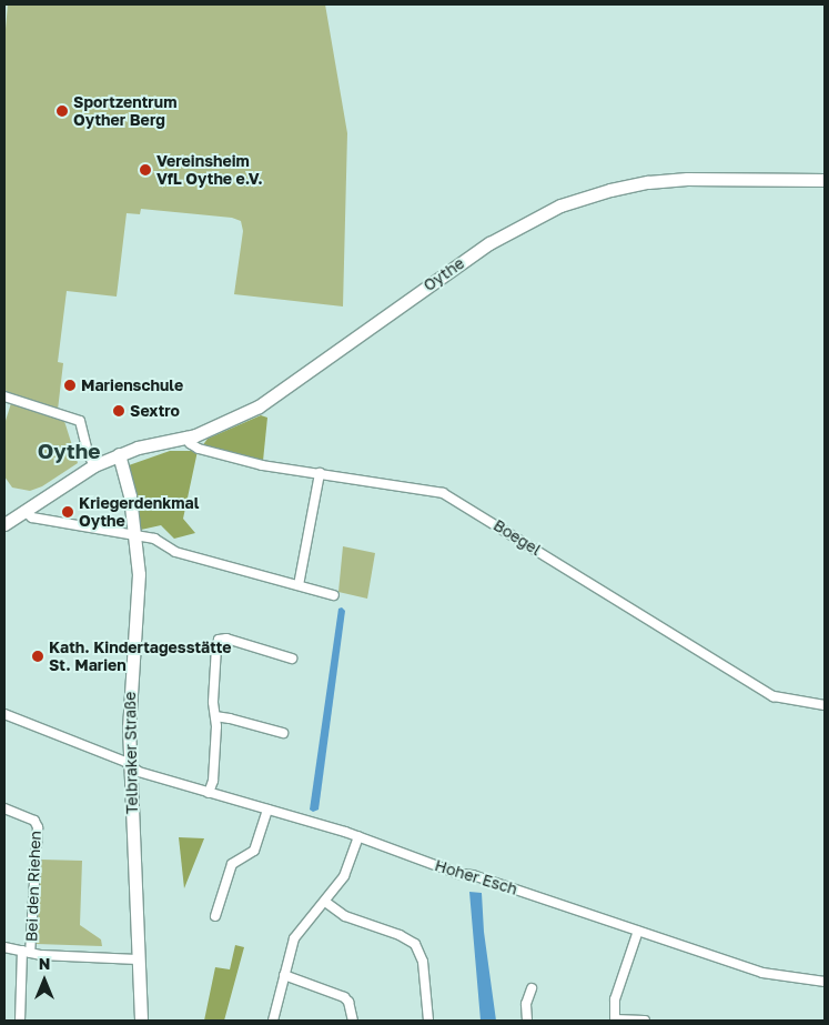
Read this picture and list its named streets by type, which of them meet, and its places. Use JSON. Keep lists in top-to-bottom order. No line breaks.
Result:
{"streets":{"main road":["Oythe","Telbraker Straße"],"street":["Boegel","Hoher Esch","Bei den Riehen"]},"crossings":[["Oythe","Boegel"],["Oythe","Telbraker Straße"],["Telbraker Straße","Hoher Esch"]],"districts":["Oythe"],"places":["Sportzentrum Oyther Berg","Vereinsheim VfL Oythe e.V.","Marienschule","Sextro","Kriegerdenkmal Oythe","Kath. Kindertagesstätte St. Marien"],"north":"top"}
